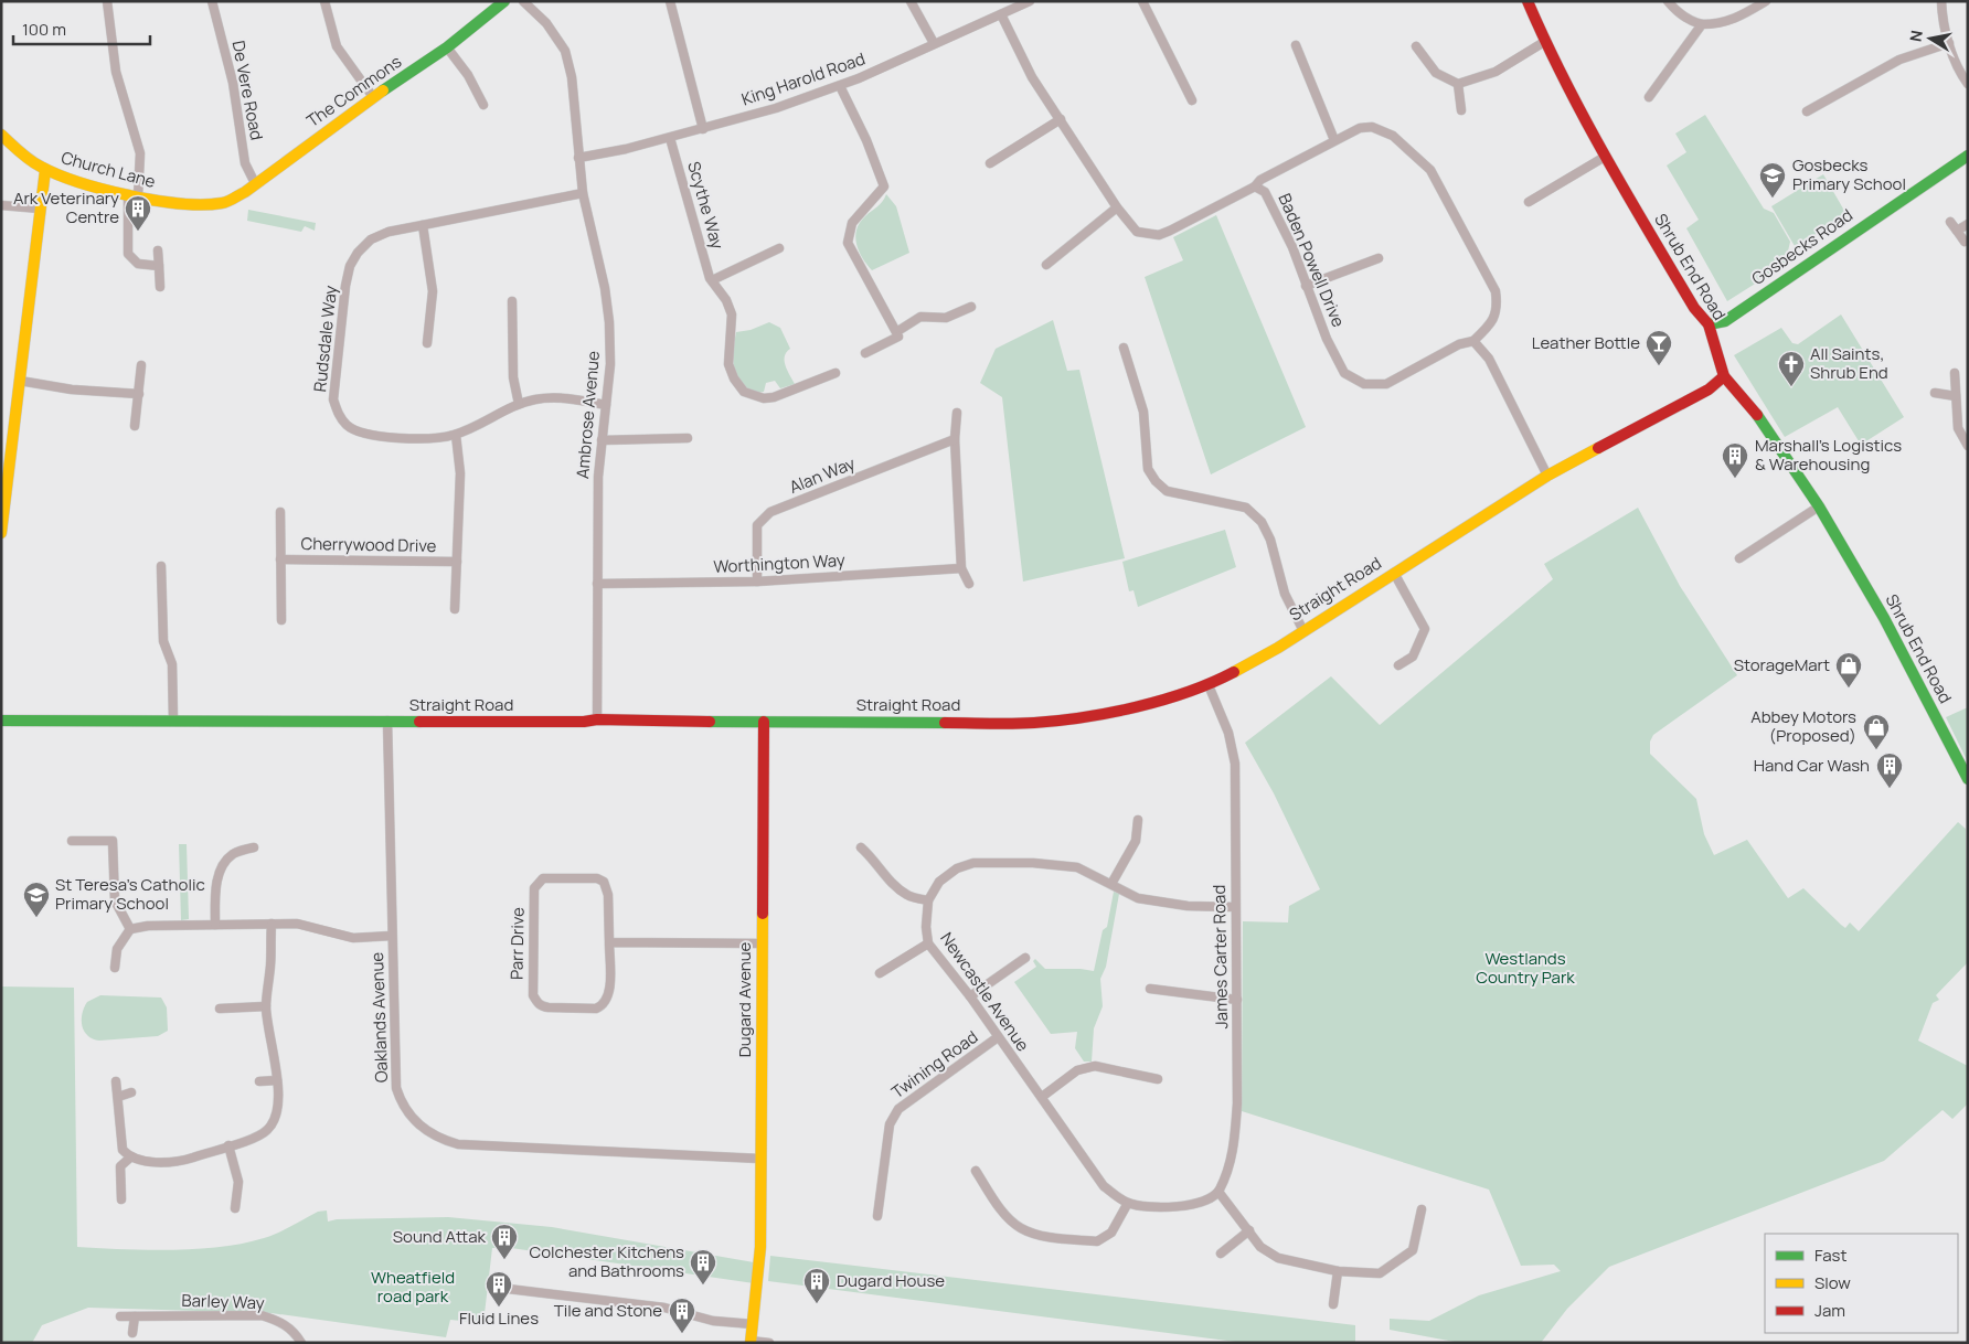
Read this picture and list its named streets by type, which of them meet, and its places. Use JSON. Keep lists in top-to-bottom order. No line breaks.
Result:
{"streets":{"street":["King Harold Road","De Vere Road","The Commons","Church Lane","Scythe Way","Gosbecks Road","Baden Powell Drive","Shrub End Road","Rudsdale Way","Ambrose Avenue","Alan Way","Cherrywood Drive","Worthington Way","Straight Road","Parr Drive","James Carter Road","Newcastle Avenue","Dugard Avenue","Oaklands Avenue","Twining Road","Barley Way"]},"crossings":[["King Harold Road","Scythe Way"],["King Harold Road","Baden Powell Drive"],["King Harold Road","Ambrose Avenue"],["De Vere Road","The Commons"],["The Commons","Church Lane"],["Gosbecks Road","Shrub End Road"],["Shrub End Road","Straight Road"],["Rudsdale Way","Ambrose Avenue"],["Ambrose Avenue","Worthington Way"],["Ambrose Avenue","Straight Road"],["Alan Way","Worthington Way"],["Straight Road","James Carter Road"],["Straight Road","Dugard Avenue"],["Straight Road","Oaklands Avenue"],["James Carter Road","Newcastle Avenue"],["Newcastle Avenue","Twining Road"],["Dugard Avenue","Oaklands Avenue"]],"parks":["Westlands Country Park","Wheatfield road park"],"places":{"school or university":["Gosbecks Primary School","St Teresa's Catholic Primary School"],"building":["Ark Veterinary Centre","Marshall's Logistics & Warehousing","Hand Car Wash","Sound Attak","Colchester Kitchens and Bathrooms","Dugard House","Fluid Lines","Tile and Stone"],"bar":["Leather Bottle"],"church":["All Saints, Shrub End"],"shop":["StorageMart","Abbey Motors (Proposed)"]},"legend":["Fast","Slow","Jam"],"scale_bar":"100 m","north":"left"}
